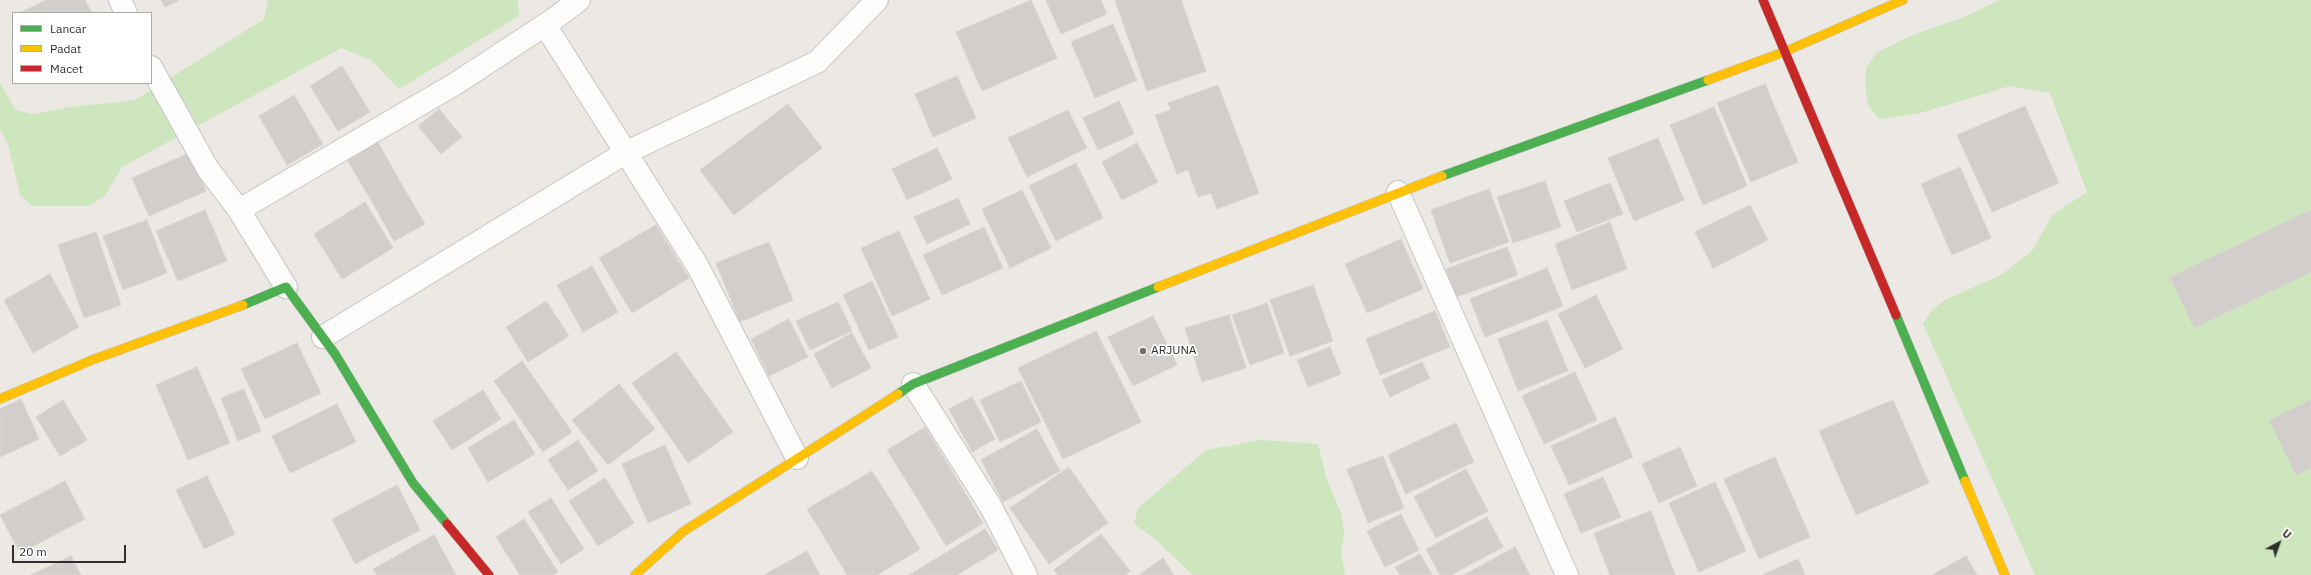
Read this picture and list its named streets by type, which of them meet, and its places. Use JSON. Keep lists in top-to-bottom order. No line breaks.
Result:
{"places":["ARJUNA"],"legend":["Lancar","Padat","Macet"],"scale_bar":"20 m","north":"top right"}
